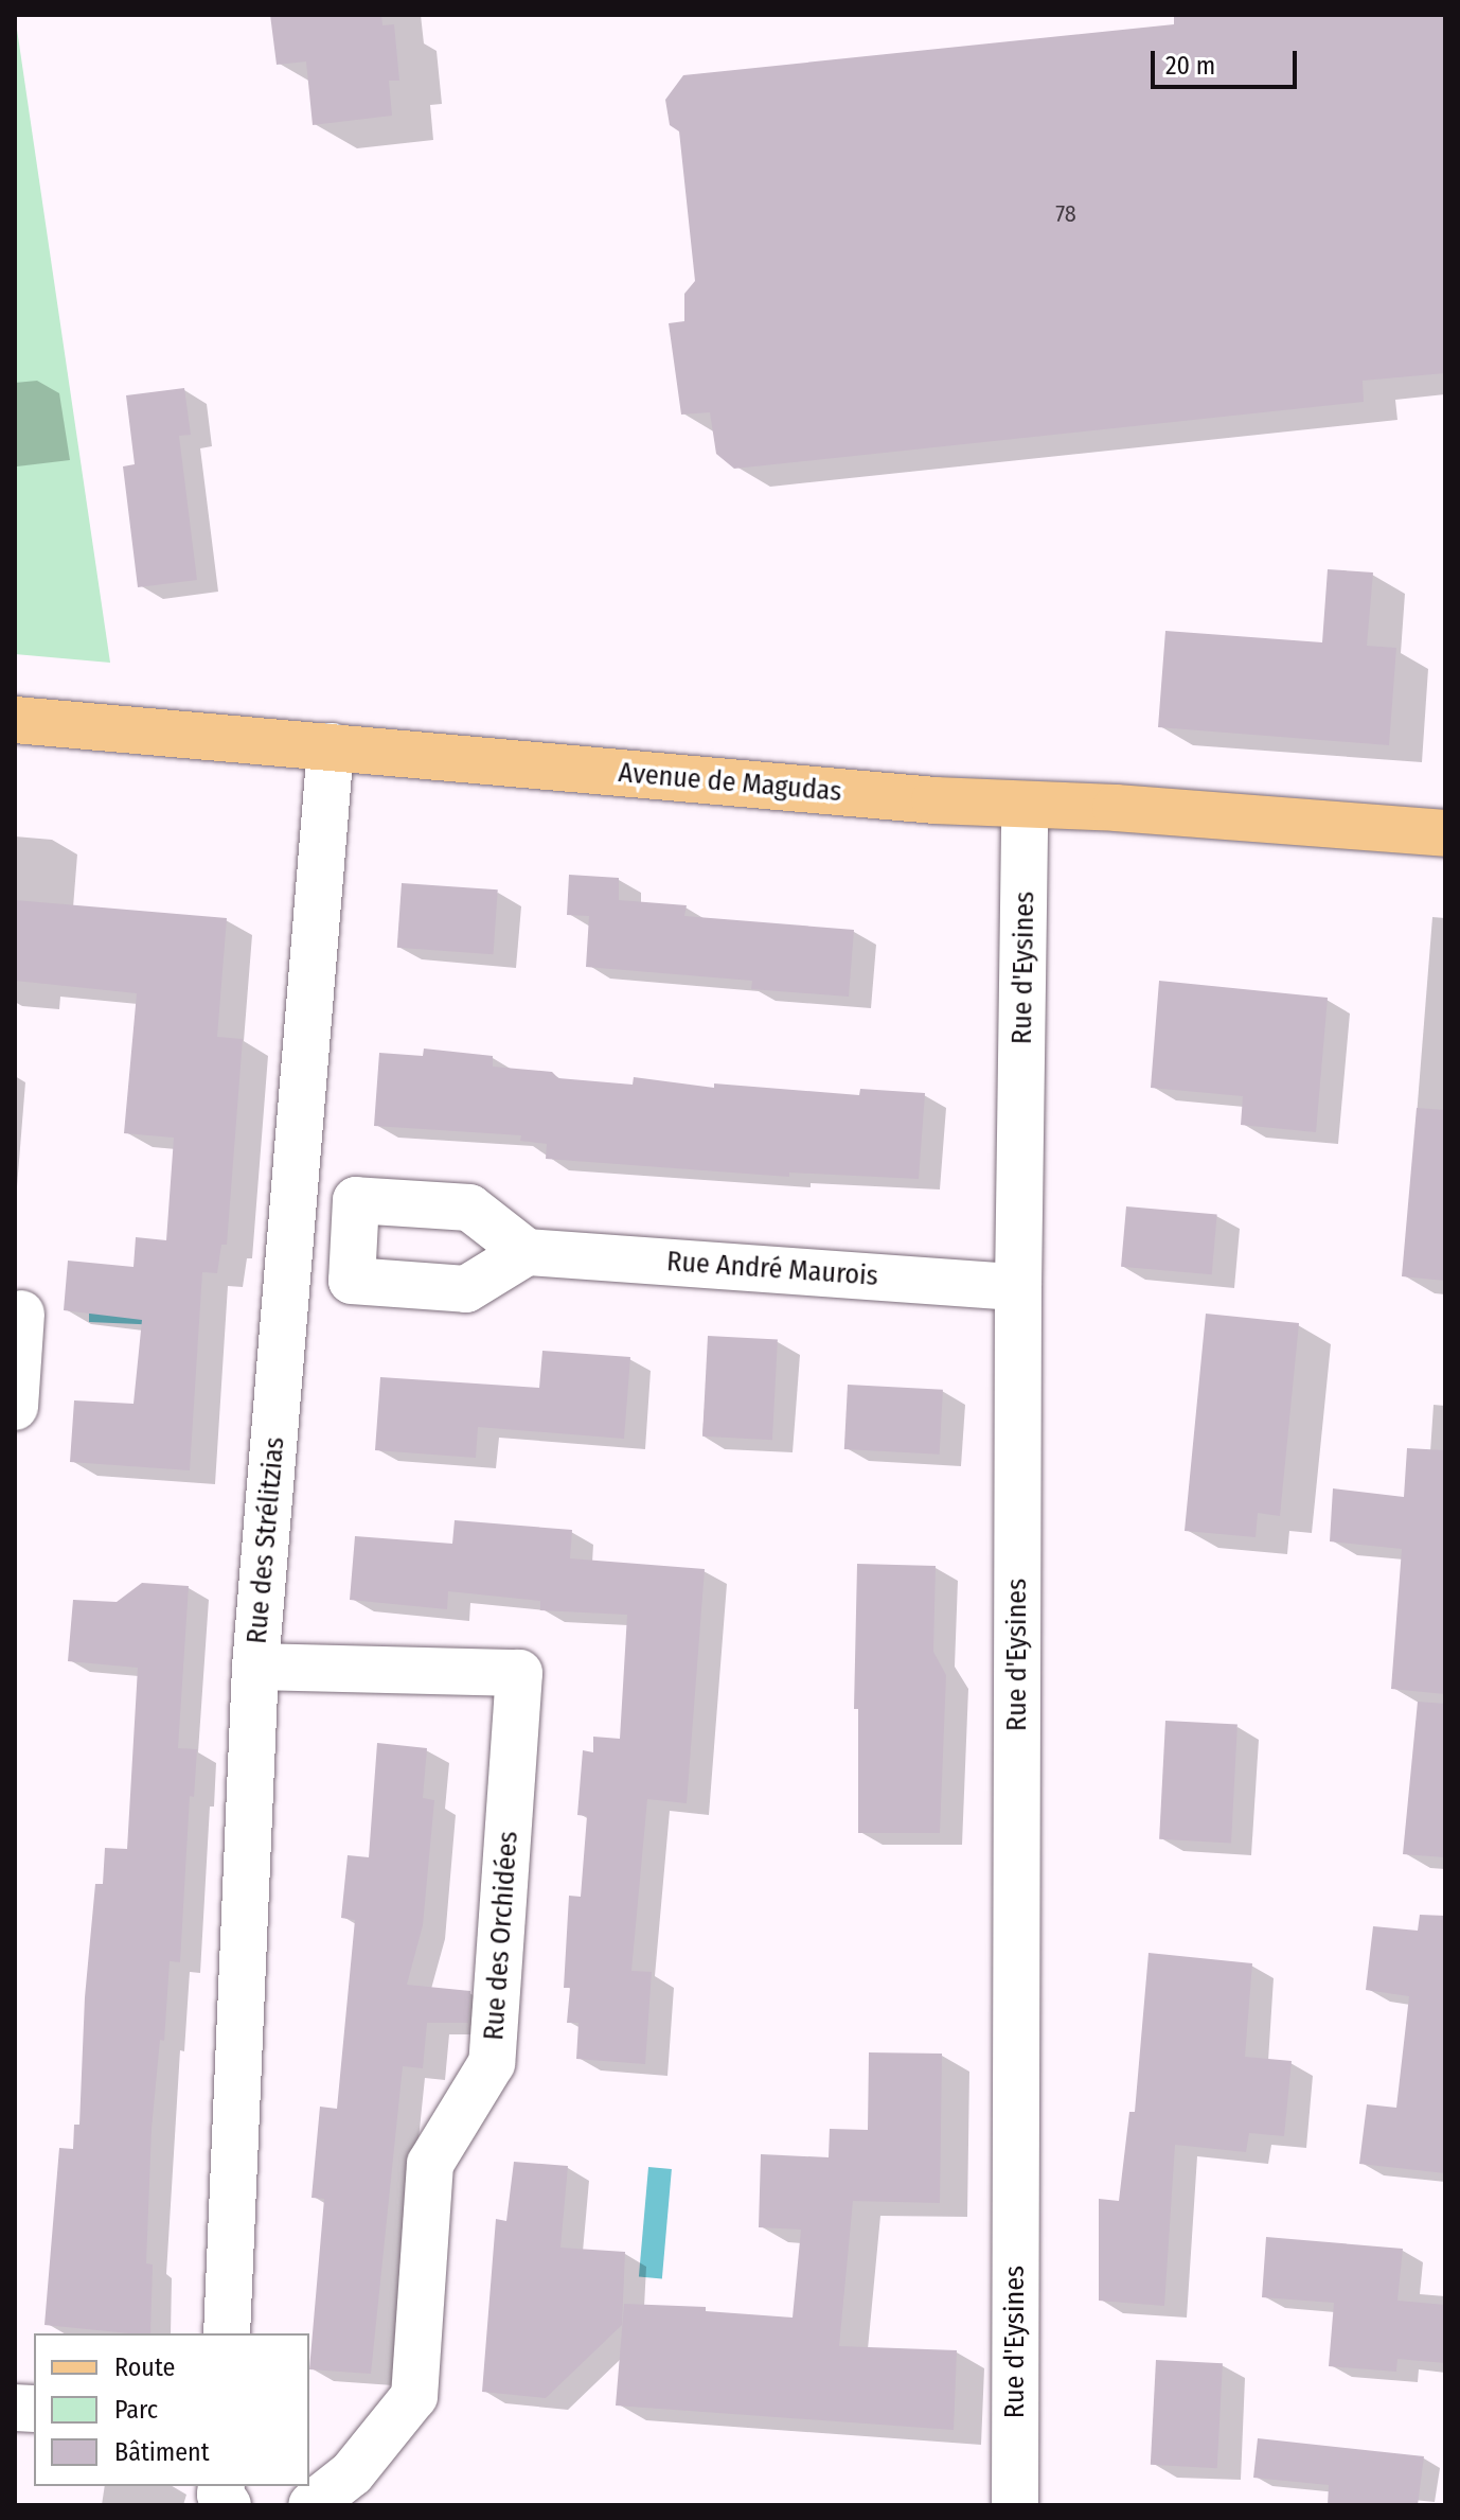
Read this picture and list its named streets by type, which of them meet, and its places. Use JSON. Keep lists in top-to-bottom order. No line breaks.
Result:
{"streets":{"main road":["Avenue de Magudas"],"street":["Rue d'Eysines","Rue André Maurois","Rue des Strélitzias","Rue des Orchidées"]},"crossings":[["Avenue de Magudas","Rue d'Eysines"],["Avenue de Magudas","Rue des Strélitzias"],["Rue d'Eysines","Rue André Maurois"],["Rue des Strélitzias","Rue des Orchidées"]],"house_numbers":["78"],"legend":["Route","Parc","Bâtiment"],"scale_bar":"20 m"}
